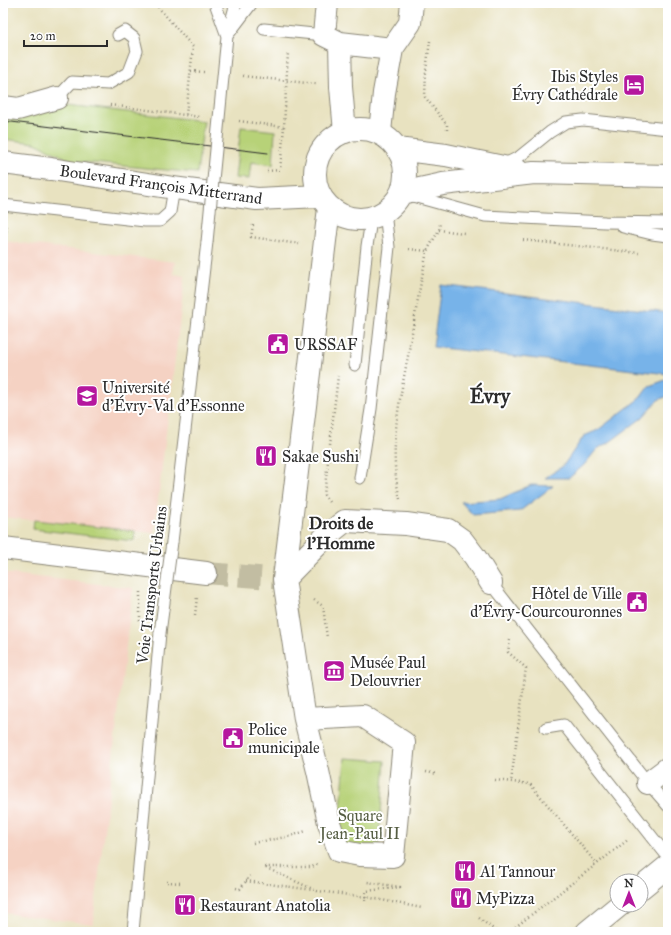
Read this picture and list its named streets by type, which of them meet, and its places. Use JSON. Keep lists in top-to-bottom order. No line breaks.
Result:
{"streets":{"street":["Boulevard François Mitterrand"],"lane":["Voie Transports Urbains"]},"districts":["Évry","Droits de l'Homme"],"parks":["Square Jean-Paul II"],"places":{"hotel":["Ibis Styles Évry Cathédrale"],"public building":["URSSAF","Hôtel de Ville d’Évry-Courcouronnes","Police municipale"],"school or university":["Université d'Évry-Val d'Essonne"],"restaurant":["Sakae Sushi","Al Tannour","MyPizza","Restaurant Anatolia"],"museum":["Musée Paul Delouvrier"]},"scale_bar":"20 m","north":"top"}
